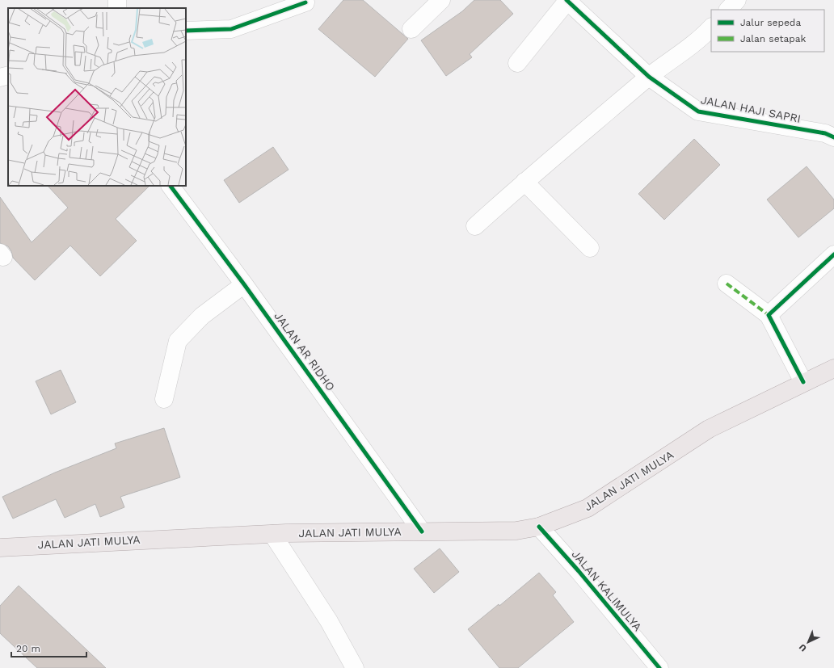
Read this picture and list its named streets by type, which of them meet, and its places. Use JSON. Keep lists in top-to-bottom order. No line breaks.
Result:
{"streets":{"main road":["JALAN JATI MULYA"],"street":["JALAN HAJI SAPRI","JALAN AR RIDHO","JALAN KALIMULYA"]},"crossings":[["JALAN AR RIDHO","JALAN JATI MULYA"],["JALAN JATI MULYA","JALAN KALIMULYA"]],"legend":["Jalur sepeda","Jalan setapak"],"scale_bar":"20 m","north":"bottom left"}
